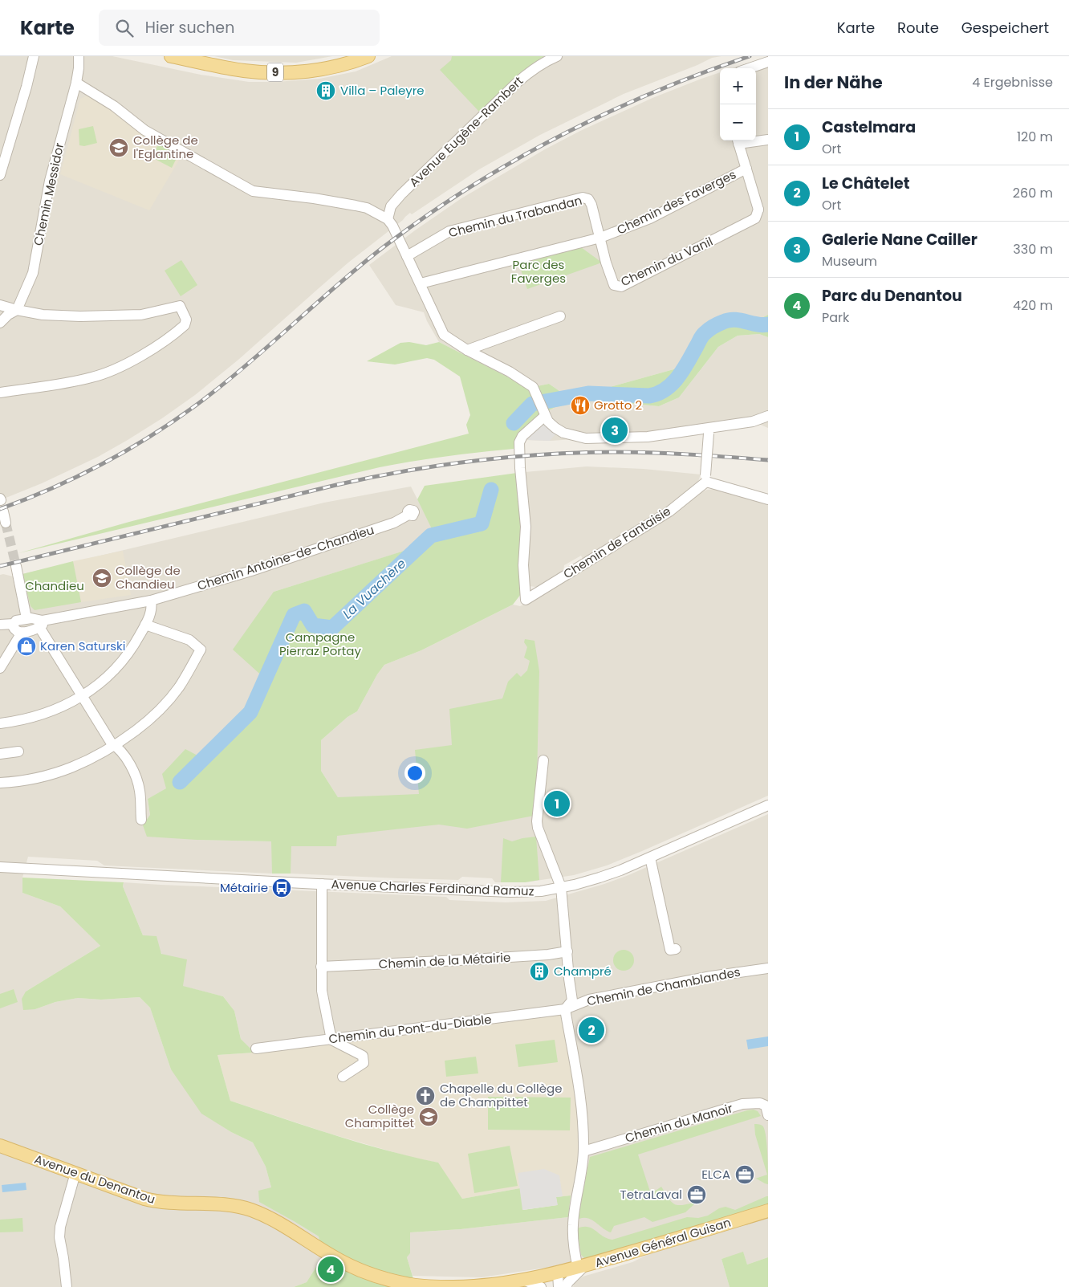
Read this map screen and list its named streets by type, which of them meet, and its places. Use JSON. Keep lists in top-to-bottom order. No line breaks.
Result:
{"streets":{"main road":["9","Avenue du Denantou","Avenue Général Guisan"],"street":["Avenue Eugène-Rambert","Chemin Messidor","Chemin des Faverges","Chemin du Trabandan","Chemin du Vanil","Chemin de Fantaisie","Chemin Antoine-de-Chandieu","Avenue Charles Ferdinand Ramuz","Chemin de la Métairie","Chemin de Chamblandes","Chemin du Pont-du-Diable","Chemin du Manoir"]},"crossings":[["Chemin des Faverges","Chemin du Trabandan"],["Chemin des Faverges","Chemin du Vanil"],["Chemin du Trabandan","Chemin du Vanil"],["Avenue Charles Ferdinand Ramuz","Chemin de Chamblandes"],["Chemin de la Métairie","Chemin de Chamblandes"],["Chemin de Chamblandes","Chemin du Pont-du-Diable"],["Avenue du Denantou","Avenue Général Guisan"]],"water":["La Vuachère"],"parks":["Parc des Faverges","Chandieu","Campagne Pierraz Portay"],"places":{"building":["Villa – Paleyre","Champré"],"school or university":["Collège de l'Eglantine","Collège de Chandieu","Collège Champittet"],"restaurant":["Grotto 2"],"shop":["Karen Saturski"],"bus stop":["Métairie"],"church":["Chapelle du Collège de Champittet"],"office":["ELCA","TetraLaval"]},"page":{"header":"Karte","search":"Hier suchen","nav":["Karte","Route","Gespeichert"],"heading":["In der Nähe","4 Ergebnisse"],"map_buttons":["+","−"],"list":[{"mark":"1","name":"Castelmara","note":"Ort","value":"120 m"},{"mark":"2","name":"Le Châtelet","note":"Ort","value":"260 m"},{"mark":"3","name":"Galerie Nane Cailler","note":"Museum","value":"330 m"},{"mark":"4","name":"Parc du Denantou","note":"Park","value":"420 m"}],"pins":["3","1","2","4"]}}
